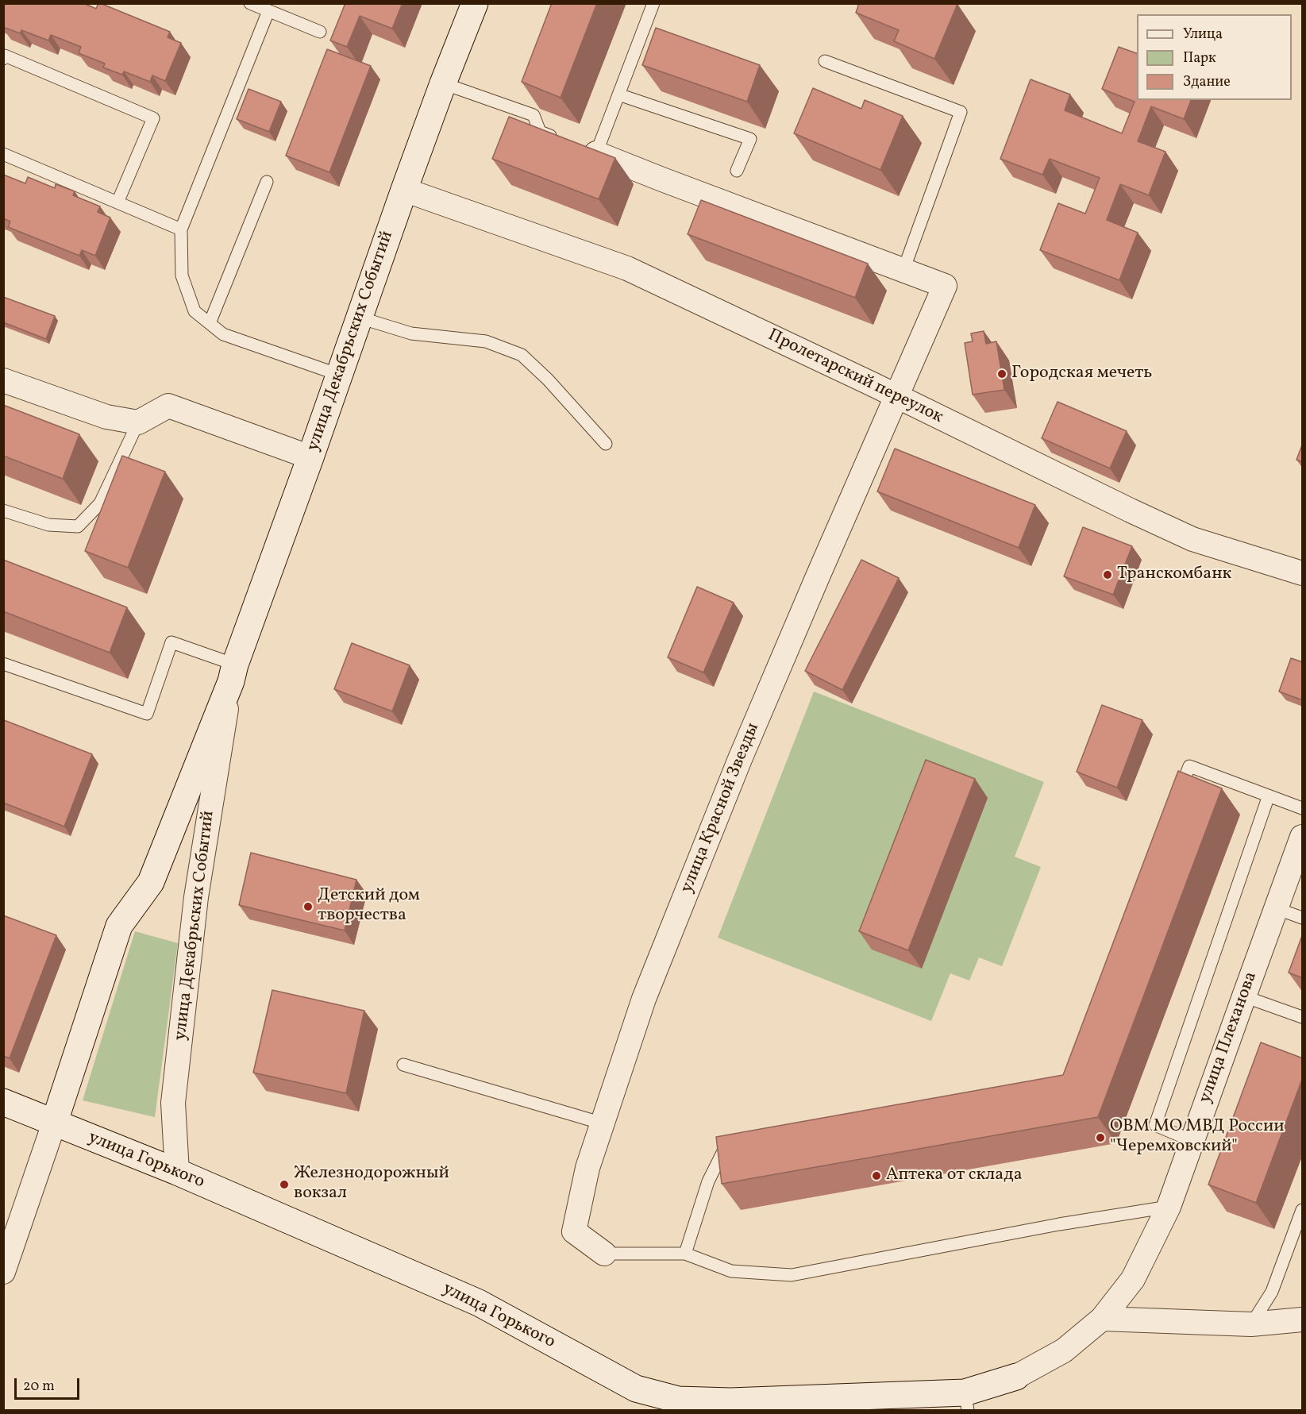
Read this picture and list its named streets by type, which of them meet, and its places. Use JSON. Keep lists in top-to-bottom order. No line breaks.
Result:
{"streets":{"street":["улица Декабрьских Событий","Пролетарский переулок","улица Красной Звезды","улица Плеханова","улица Горького"]},"crossings":[["улица Декабрьских Событий","Пролетарский переулок"],["улица Декабрьских Событий","улица Горького"],["Пролетарский переулок","улица Красной Звезды"],["улица Плеханова","улица Горького"]],"places":["Городская мечеть","Транскомбанк","Детский дом творчества","ОВМ МО МВД России \"Черемховский\"","Аптека от склада","Железнодорожный вокзал"],"legend":["Улица","Парк","Здание"],"scale_bar":"20 m"}
